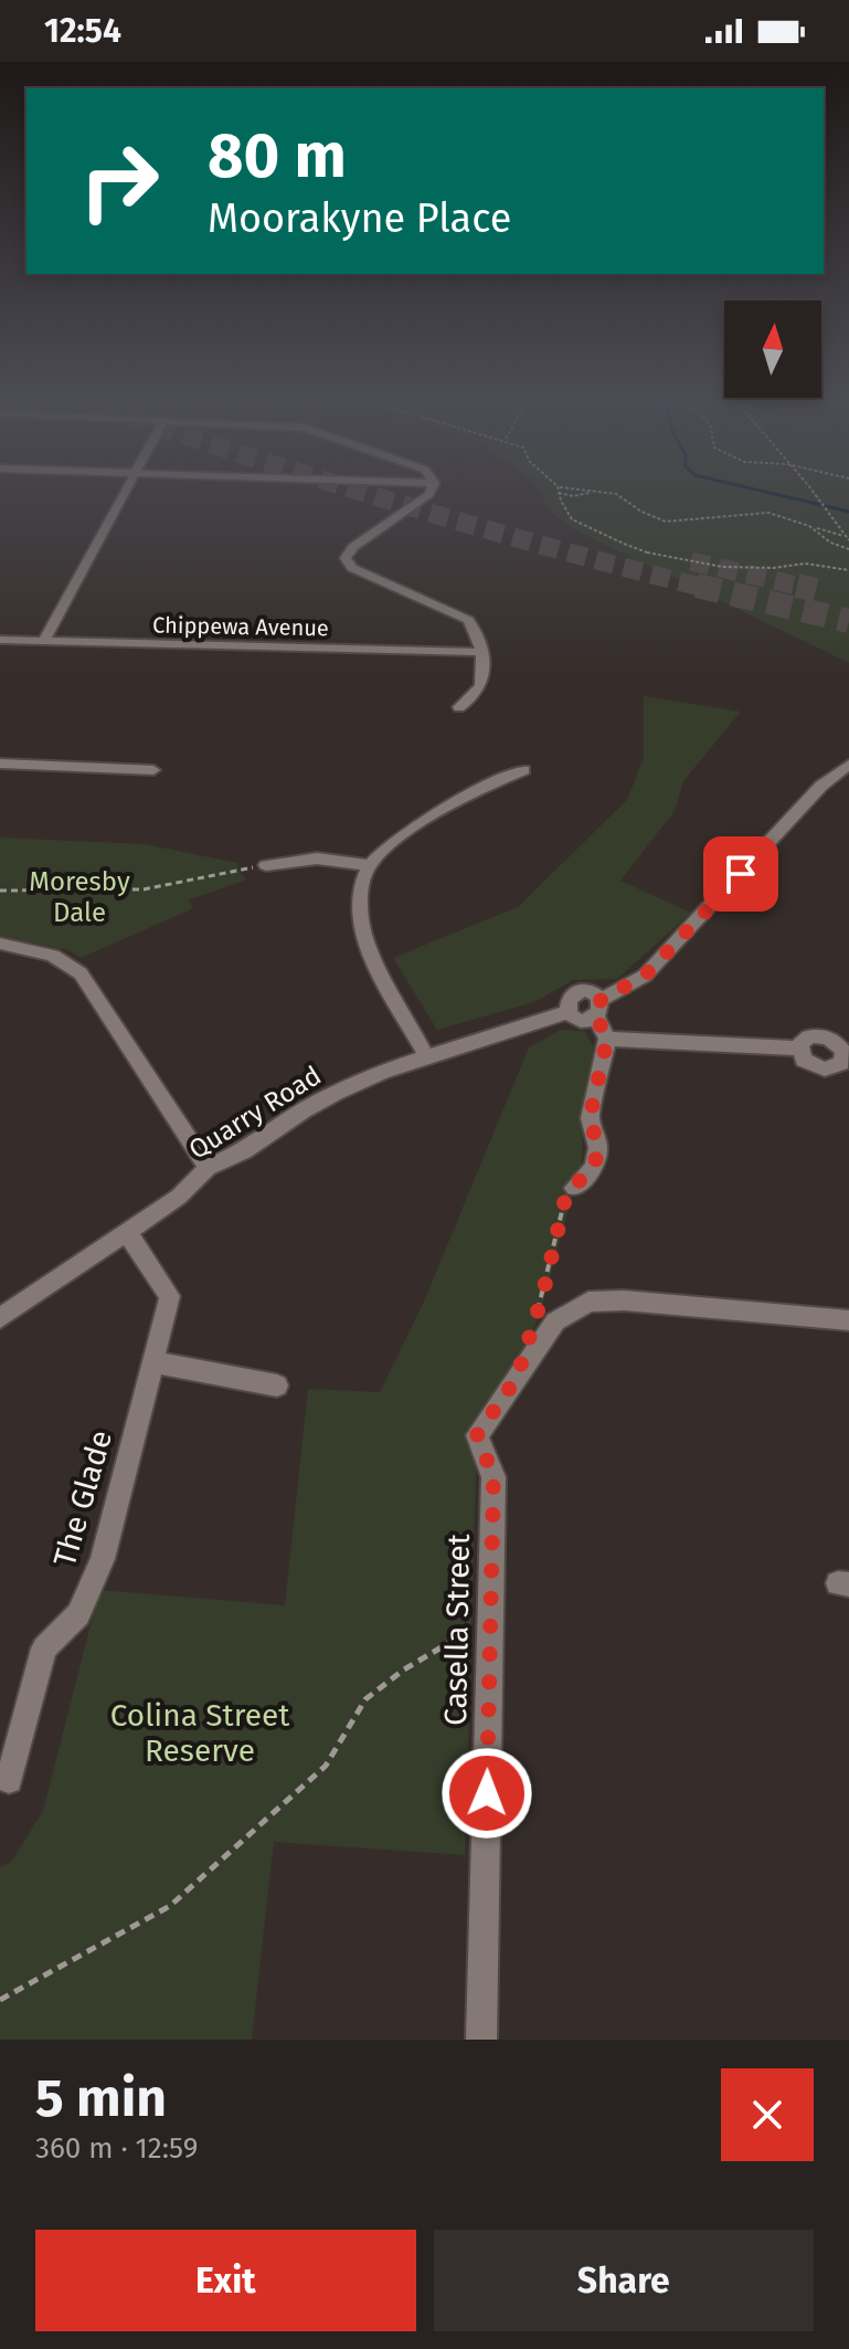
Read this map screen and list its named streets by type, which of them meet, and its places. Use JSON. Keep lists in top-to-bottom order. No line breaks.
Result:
{"streets":{"street":["Chippewa Avenue","Quarry Road","The Glade","Casella Street"]},"crossings":[["Quarry Road","The Glade"]],"parks":["Moresby Dale","Colina Street Reserve"],"north":"top","page":{"status":"12:54","turn":["80 m","Moorakyne Place"],"heading":["5 min","360 m · 12:59"],"buttons":["Exit","Share"]}}
